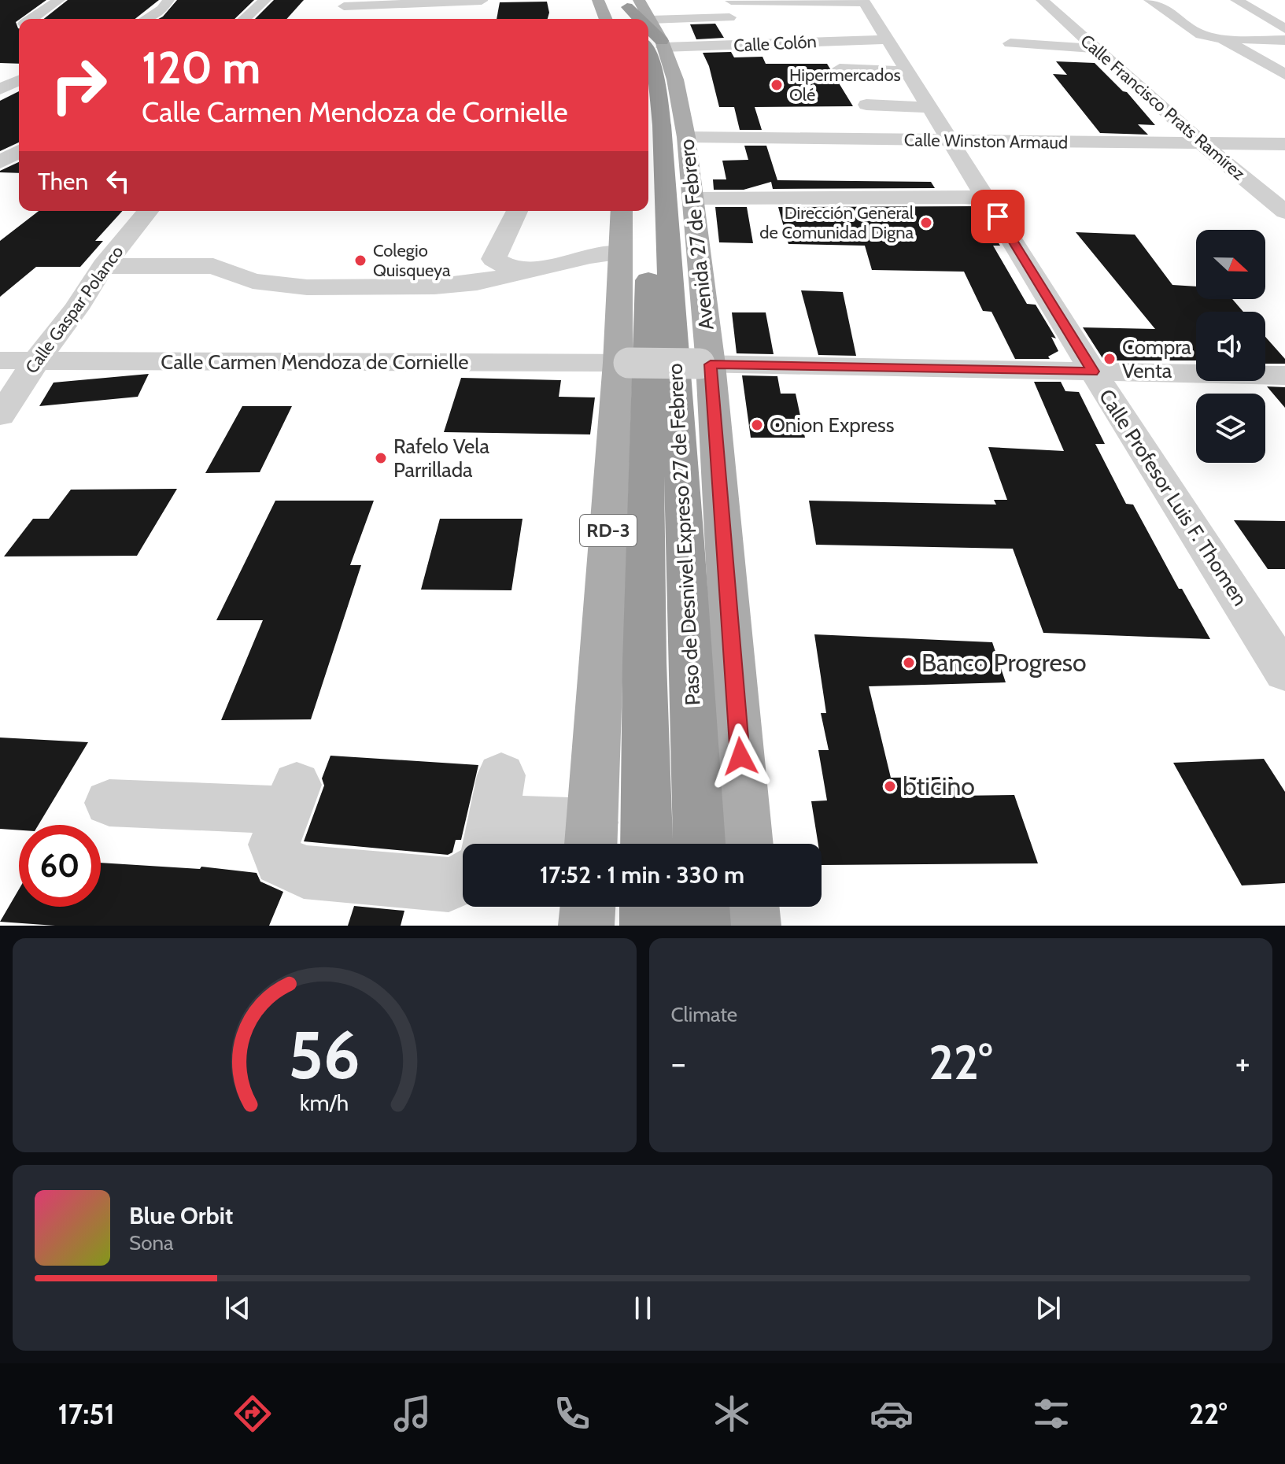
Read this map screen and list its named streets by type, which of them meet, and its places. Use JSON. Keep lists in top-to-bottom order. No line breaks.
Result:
{"streets":{"highway":["RD-3","Paso de Desnivel Expreso 27 de Febrero"],"main road":["Avenida 27 de Febrero"],"street":["Calle Colón","Calle Francisco Prats Ramírez","Calle Winston Armaud","Calle Gaspar Polanco","Calle Carmen Mendoza de Cornielle","Calle Profesor Luis F. Thomen"]},"crossings":[["Calle Colón","Calle Profesor Luis F. Thomen"],["Calle Francisco Prats Ramírez","Calle Winston Armaud"],["Calle Winston Armaud","Avenida 27 de Febrero"],["Calle Winston Armaud","Calle Profesor Luis F. Thomen"],["Calle Winston Armaud","RD-3"],["Avenida 27 de Febrero","Calle Carmen Mendoza de Cornielle"],["Avenida 27 de Febrero","RD-3"],["Avenida 27 de Febrero","Paso de Desnivel Expreso 27 de Febrero"],["Calle Gaspar Polanco","Calle Carmen Mendoza de Cornielle"],["RD-3","Paso de Desnivel Expreso 27 de Febrero"]],"places":["Hipermercados Olé","Dirección General de Comunidad Digna","Colegio Quisqueya","Compra Venta","Onion Express","Rafelo Vela Parrillada","Banco Progreso","bticino"],"north":"right","page":{"turn":["120 m","Calle Carmen Mendoza de Cornielle"],"then":"Then","limit":"60","trip":"17:52 · 1 min · 330 m","tile":"Climate","heat":["−","22°","+"],"song":["Blue Orbit","Sona"],"tabs":["17:51","22°"],"gauge":["56","km/h"]}}
